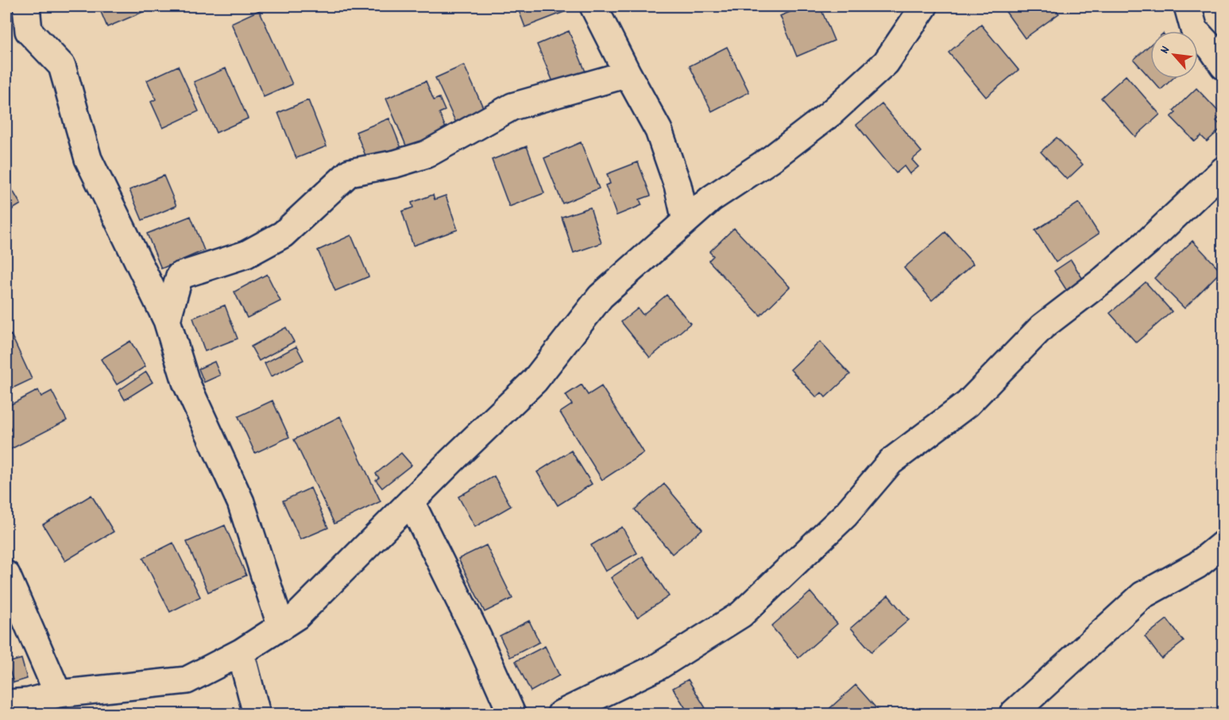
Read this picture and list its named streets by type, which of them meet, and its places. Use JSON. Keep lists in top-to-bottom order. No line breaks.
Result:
{"north":"top left"}
